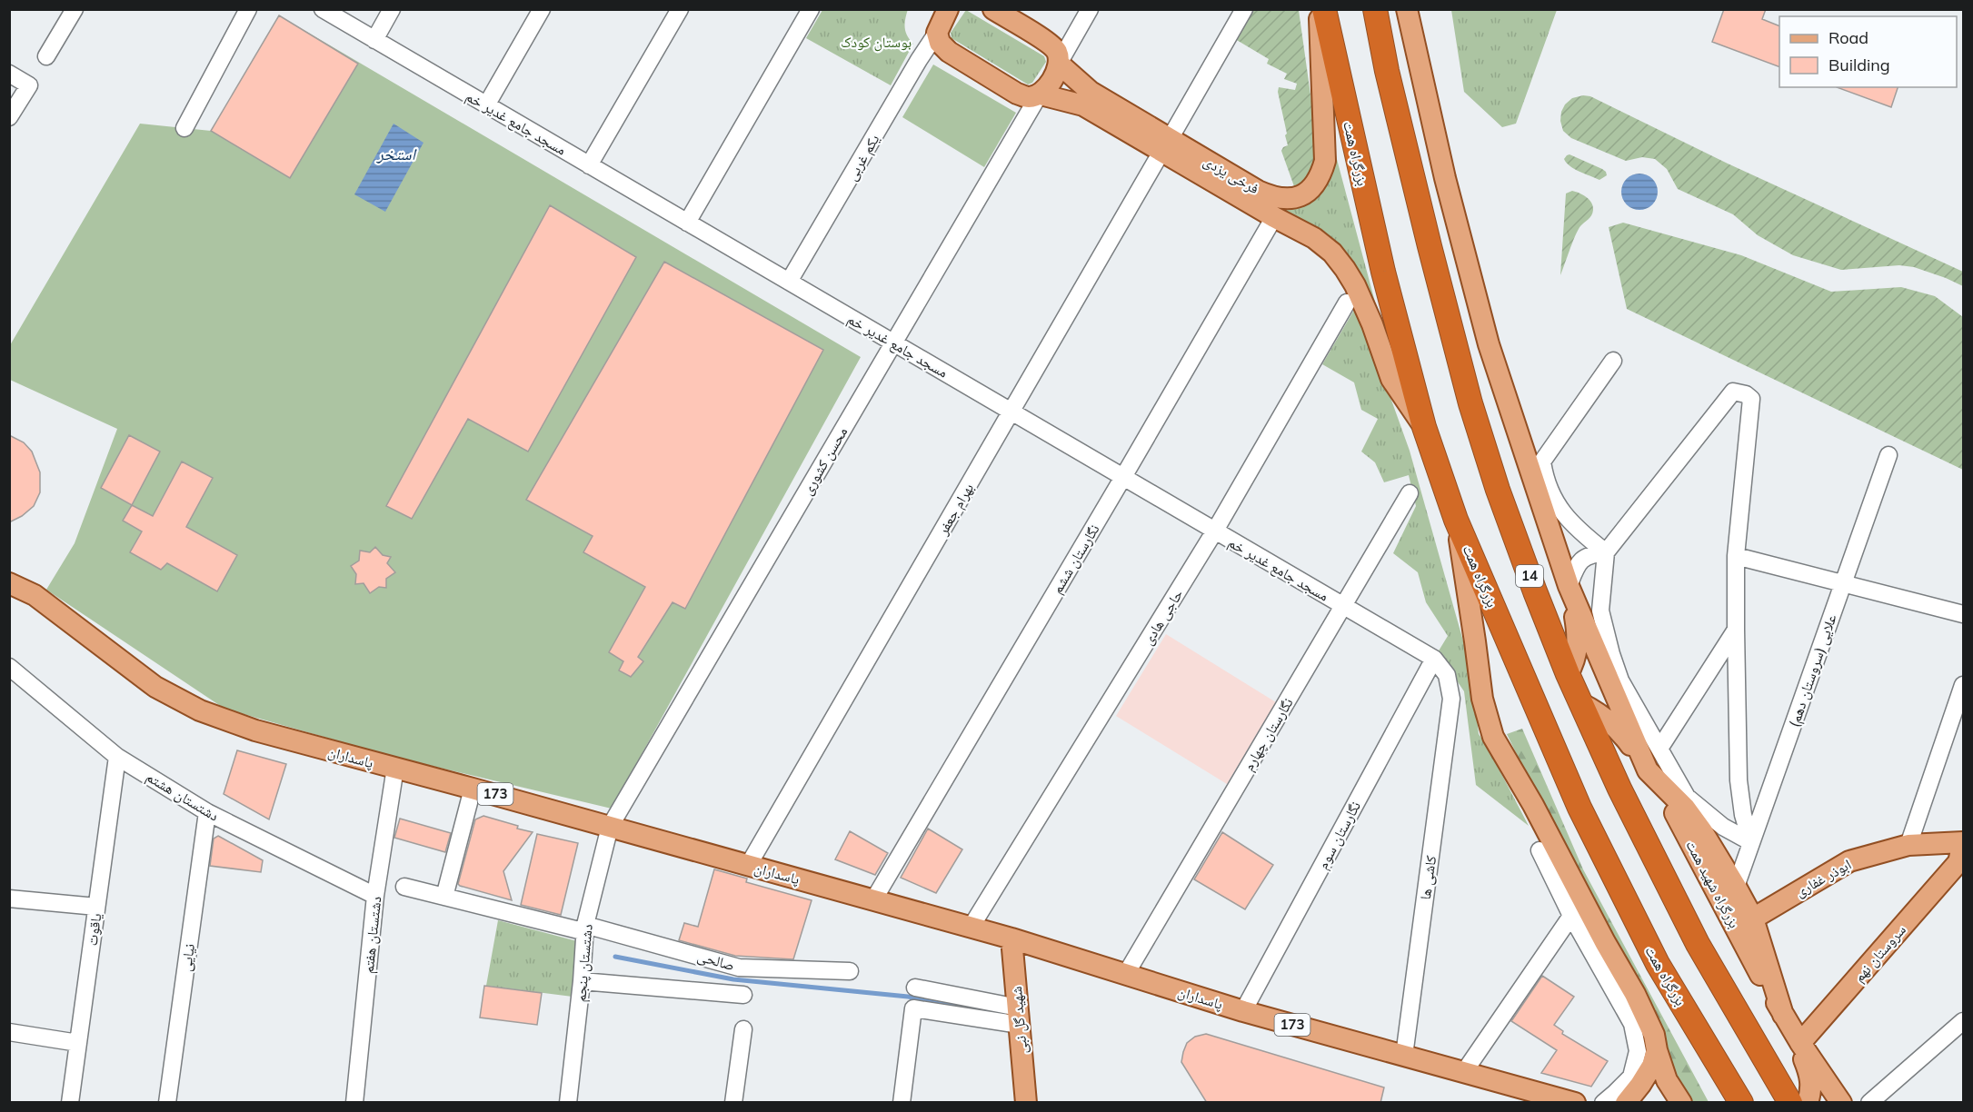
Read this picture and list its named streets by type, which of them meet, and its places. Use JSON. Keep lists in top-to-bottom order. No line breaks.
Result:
{"streets":{"highway":["بزرگراه همت","14"],"main road":["فرخی یزدی","پاسداران","173","ابوذر غفاری","بزرگراه شهید همت","سروستان نهم","شهید گل نبی"],"street":["مسجد جامع غدیر خم","یکم غربی","محسن کشوری","بهرام جعفر","نگارستان ششم","حاجی هادی","علایی (سروستان دهم)","نگارستان چهارم","دشتستان هشتم","نگارستان سوم","کاشی ها","یاقوت","دشتستان هفتم","نیایی","صالحی","دشتستان پنجم"]},"crossings":[["مسجد جامع غدیر خم","یکم غربی"],["مسجد جامع غدیر خم","محسن کشوری"],["مسجد جامع غدیر خم","بهرام جعفر"],["مسجد جامع غدیر خم","نگارستان ششم"],["مسجد جامع غدیر خم","حاجی هادی"],["مسجد جامع غدیر خم","نگارستان چهارم"],["مسجد جامع غدیر خم","نگارستان سوم"],["مسجد جامع غدیر خم","کاشی ها"],["بزرگراه همت","فرخی یزدی"],["یکم غربی","فرخی یزدی"],["فرخی یزدی","محسن کشوری"],["فرخی یزدی","بهرام جعفر"],["فرخی یزدی","نگارستان ششم"],["محسن کشوری","پاسداران"],["محسن کشوری","دشتستان پنجم"],["بهرام جعفر","پاسداران"],["نگارستان ششم","پاسداران"],["14","بزرگراه شهید همت"],["حاجی هادی","پاسداران"],["نگارستان چهارم","پاسداران"],["پاسداران","نگارستان سوم"],["پاسداران","کاشی ها"],["پاسداران","دشتستان هفتم"],["پاسداران","دشتستان پنجم"],["پاسداران","شهید گل نبی"],["دشتستان هشتم","یاقوت"],["دشتستان هشتم","دشتستان هفتم"],["دشتستان هشتم","نیایی"],["ابوذر غفاری","سروستان نهم"],["بزرگراه شهید همت","سروستان نهم"],["صالحی","دشتستان پنجم"]],"water":["استخر"],"parks":["بوستان کودک"],"legend":["Road","Building"]}
